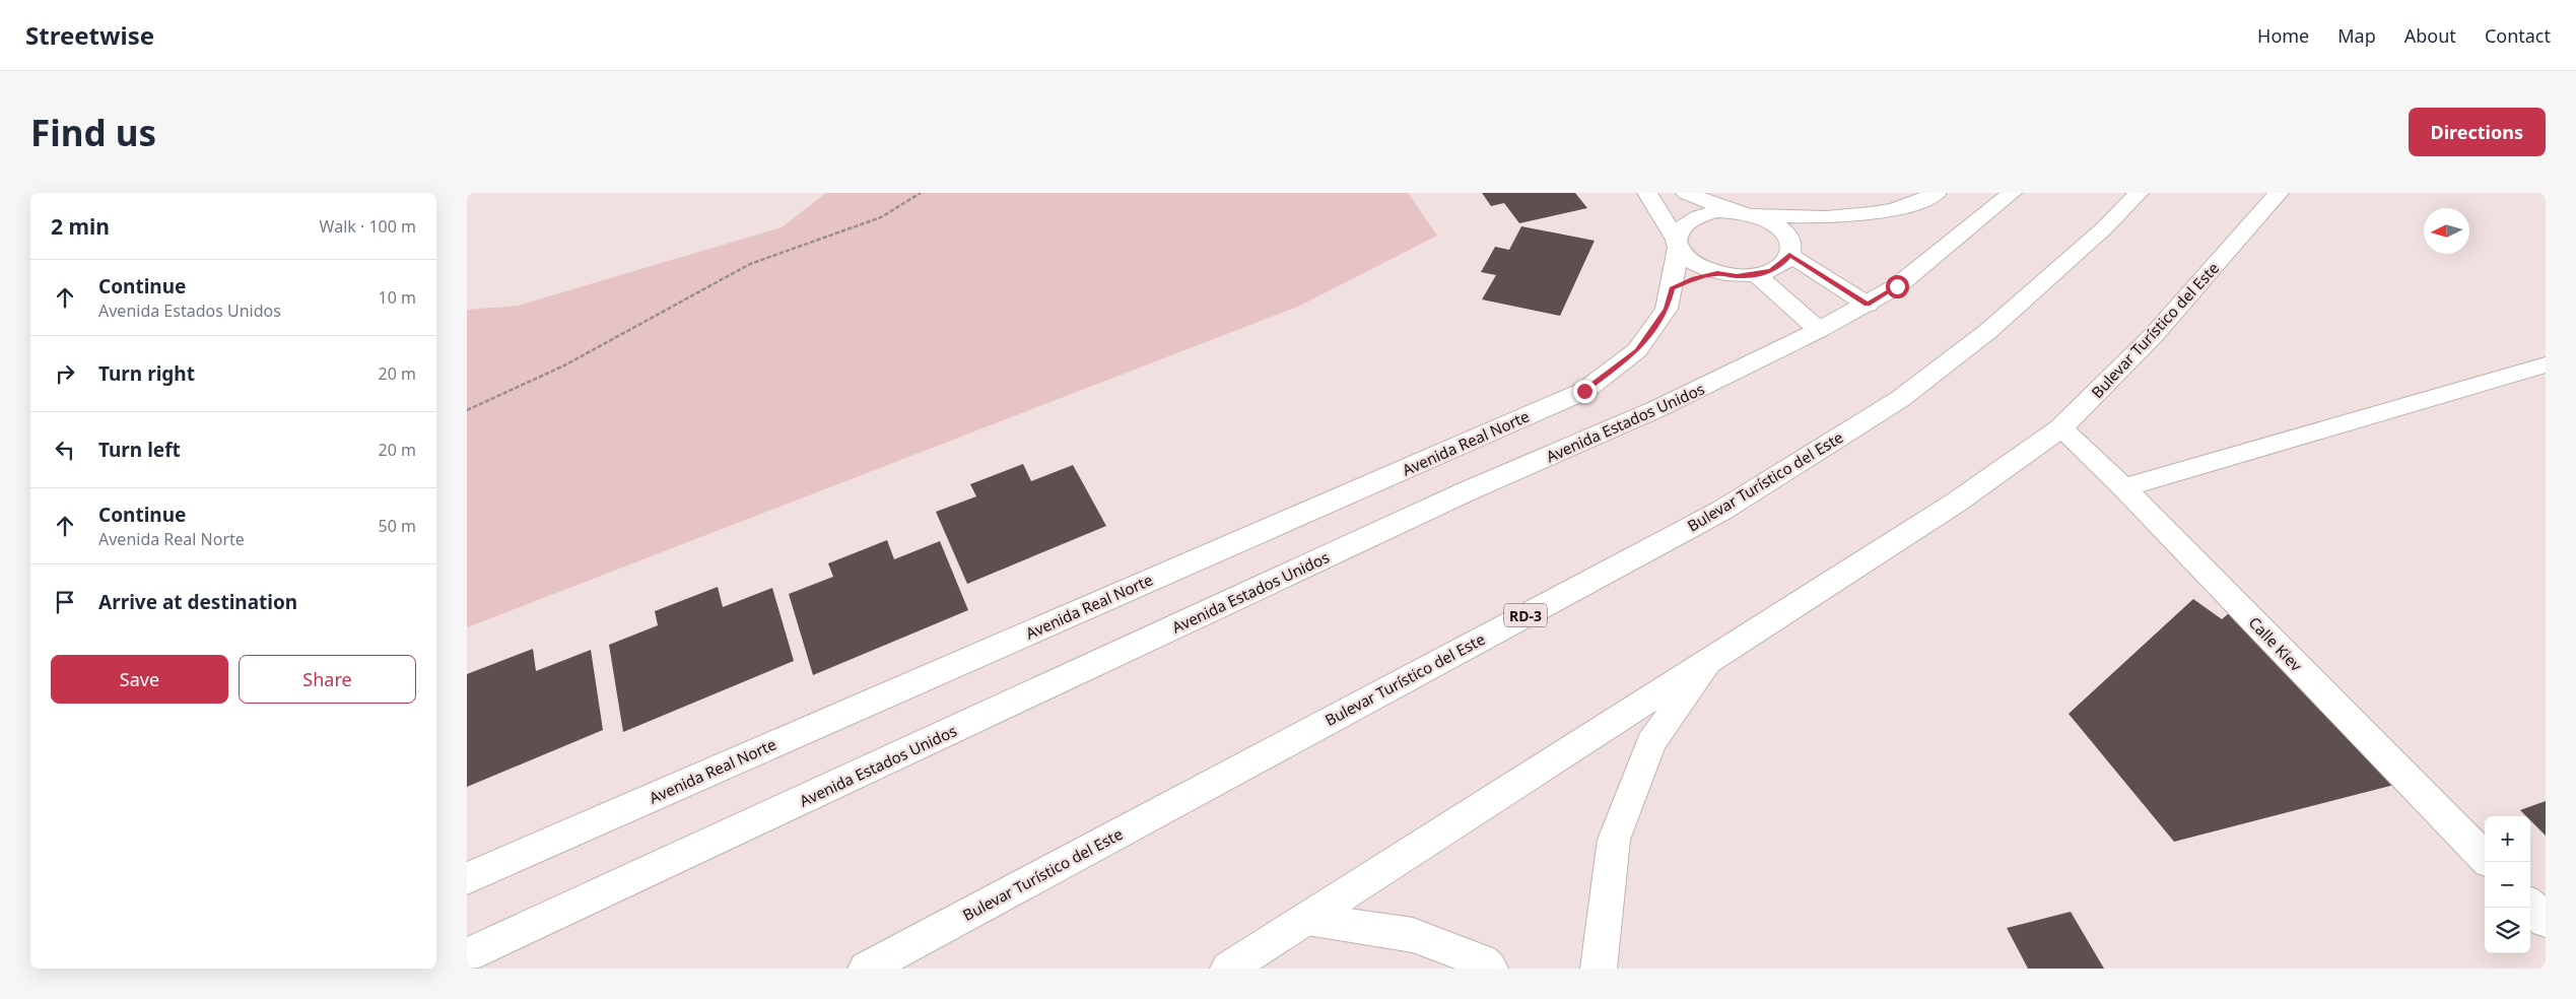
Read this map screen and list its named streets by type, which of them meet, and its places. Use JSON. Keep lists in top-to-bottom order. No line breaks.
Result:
{"streets":{"main road":["Bulevar Turístico del Este","Avenida Estados Unidos","Avenida Real Norte","RD-3","Calle Kiev"]},"crossings":[["Bulevar Turístico del Este","Calle Kiev"]],"north":"left","page":{"header":"Streetwise","nav":["Home","Map","About","Contact"],"buttons":["Directions",["Save","Share"]],"title":"Find us","heading":["2 min","Walk · 100 m"],"list":[["Continue","Avenida Estados Unidos","10 m"],["Turn right","20 m"],["Turn left","20 m"],["Continue","Avenida Real Norte","50 m"],"Arrive at destination"],"map_buttons":["+","−"]}}
